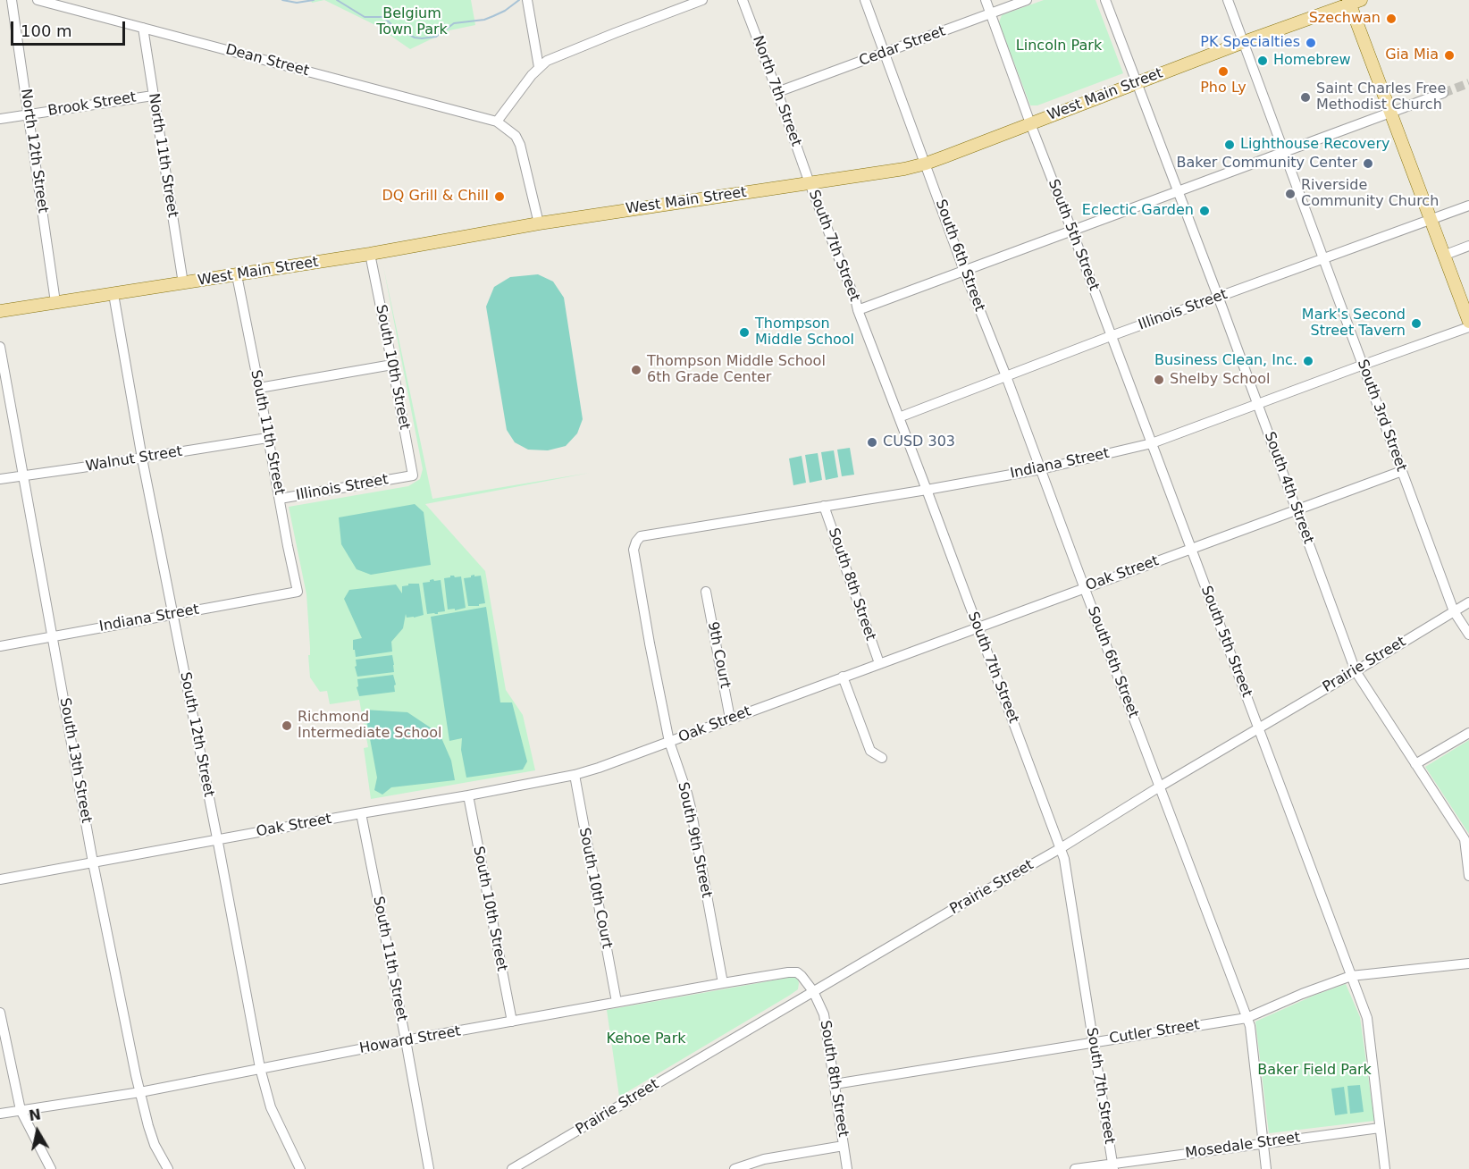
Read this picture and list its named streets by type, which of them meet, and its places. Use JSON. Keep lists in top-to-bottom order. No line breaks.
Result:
{"streets":{"main road":["West Main Street"],"street":["Cedar Street","Dean Street","North 7th Street","Brook Street","North 12th Street","North 11th Street","South 5th Street","South 7th Street","South 6th Street","Illinois Street","South 10th Street","South 3rd Street","South 11th Street","Walnut Street","Indiana Street","South 4th Street","Oak Street","South 8th Street","9th Court","Prairie Street","South 12th Street","South 13th Street","South 9th Street","South 10th Court","Cutler Street","Howard Street","Mosedale Street"]},"crossings":[["Cedar Street","North 7th Street"],["Cedar Street","South 5th Street"],["Cedar Street","South 6th Street"],["Dean Street","North 11th Street"],["North 7th Street","West Main Street"],["North 7th Street","South 7th Street"],["West Main Street","North 12th Street"],["West Main Street","North 11th Street"],["West Main Street","South 5th Street"],["West Main Street","South 7th Street"],["West Main Street","South 6th Street"],["West Main Street","South 10th Street"],["West Main Street","South 3rd Street"],["West Main Street","South 11th Street"],["West Main Street","South 4th Street"],["West Main Street","South 12th Street"],["Brook Street","North 12th Street"],["Brook Street","North 11th Street"],["South 5th Street","Illinois Street"],["South 5th Street","Indiana Street"],["South 5th Street","Oak Street"],["South 5th Street","Prairie Street"],["South 5th Street","Cutler Street"],["South 5th Street","Mosedale Street"],["South 7th Street","Illinois Street"],["South 7th Street","Indiana Street"],["South 7th Street","Oak Street"],["South 7th Street","Prairie Street"],["South 7th Street","Cutler Street"],["South 7th Street","Mosedale Street"],["South 6th Street","Illinois Street"],["South 6th Street","Indiana Street"],["South 6th Street","Oak Street"],["South 6th Street","Prairie Street"],["South 6th Street","Cutler Street"],["South 6th Street","Mosedale Street"],["Illinois Street","South 10th Street"],["Illinois Street","South 3rd Street"],["Illinois Street","South 11th Street"],["Illinois Street","South 4th Street"],["South 10th Street","Oak Street"],["South 10th Street","Howard Street"],["South 3rd Street","Indiana Street"],["South 3rd Street","Oak Street"],["South 3rd Street","Prairie Street"],["South 11th Street","Walnut Street"],["South 11th Street","Indiana Street"],["South 11th Street","Oak Street"],["South 11th Street","Howard Street"],["Walnut Street","South 12th Street"],["Walnut Street","South 13th Street"],["Indiana Street","South 4th Street"],["Indiana Street","South 8th Street"],["Indiana Street","South 12th Street"],["Indiana Street","South 13th Street"],["Indiana Street","South 9th Street"],["South 4th Street","Oak Street"],["South 4th Street","Prairie Street"],["Oak Street","South 8th Street"],["Oak Street","9th Court"],["Oak Street","South 12th Street"],["Oak Street","South 13th Street"],["Oak Street","South 9th Street"],["Oak Street","South 10th Court"],["South 8th Street","Prairie Street"],["South 8th Street","Cutler Street"],["South 8th Street","Howard Street"],["Prairie Street","Howard Street"],["South 12th Street","Howard Street"],["South 13th Street","Howard Street"],["South 9th Street","Howard Street"],["South 10th Court","Howard Street"]],"parks":["Belgium Town Park","Lincoln Park","Kehoe Park","Baker Field Park"],"places":["Szechwan","PK Specialties","Gia Mia","Homebrew","Pho Ly","Saint Charles Free Methodist Church","Lighthouse Recovery","Baker Community Center","Riverside Community Church","DQ Grill & Chill","Eclectic Garden","Mark's Second Street Tavern","Thompson Middle School","Business Clean, Inc.","Thompson Middle School 6th Grade Center","Shelby School","CUSD 303","Richmond Intermediate School"],"scale_bar":"100 m","north":"top"}
